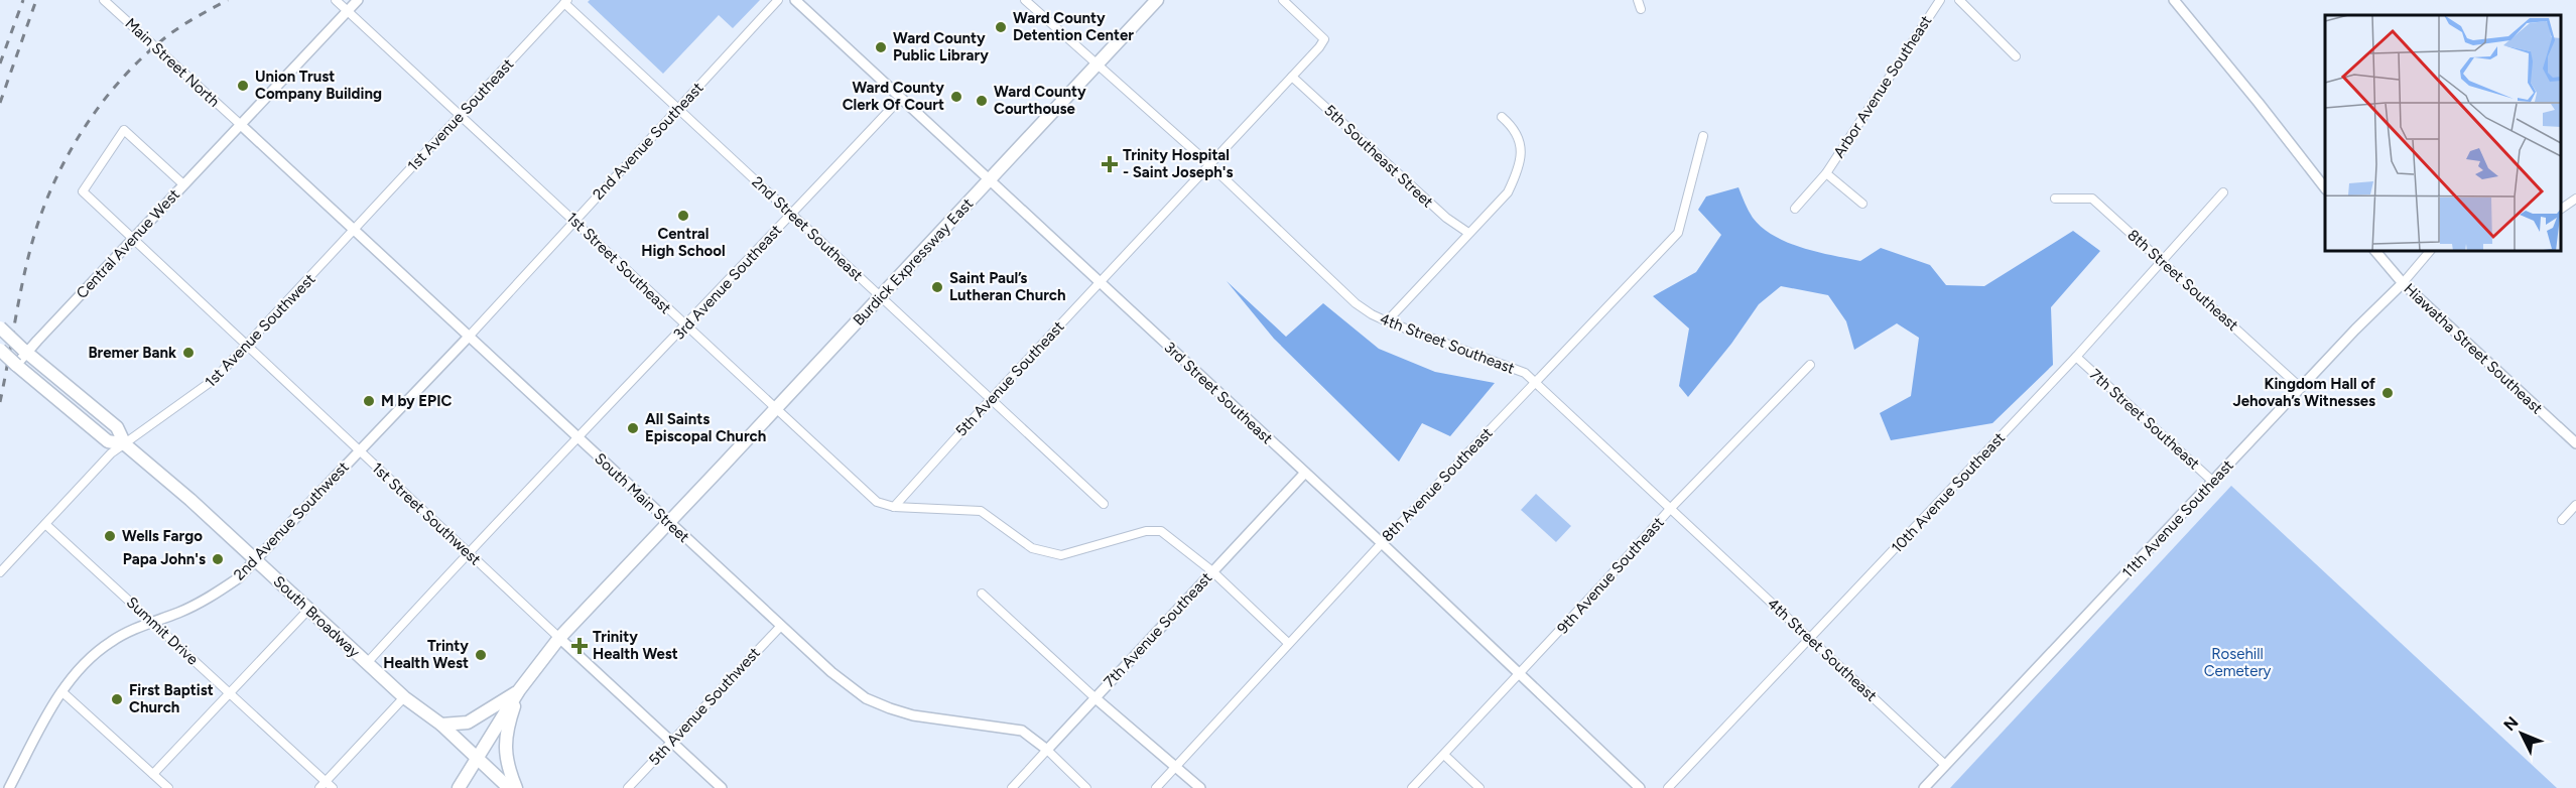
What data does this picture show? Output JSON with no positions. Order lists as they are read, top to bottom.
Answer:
{
  "streets": {
    "main road": ["Burdick Expressway East", "South Broadway"],
    "street": [
      "Main Street North",
      "Arbor Avenue Southeast",
      "1st Avenue Southeast",
      "2nd Avenue Southeast",
      "5th Southeast Street",
      "2nd Street Southeast",
      "Central Avenue West",
      "1st Street Southeast",
      "8th Street Southeast",
      "3rd Avenue Southeast",
      "1st Avenue Southwest",
      "4th Street Southeast",
      "Hiawatha Street Southeast",
      "5th Avenue Southeast",
      "3rd Street Southeast",
      "7th Street Southeast",
      "8th Avenue Southeast",
      "10th Avenue Southeast",
      "South Main Street",
      "1st Street Southwest",
      "11th Avenue Southeast",
      "2nd Avenue Southwest",
      "9th Avenue Southeast",
      "7th Avenue Southeast",
      "Summit Drive",
      "5th Avenue Southwest"
    ]
  },
  "crossings": [
    ["Main Street North", "Central Avenue West"],
    ["Main Street North", "South Main Street"],
    ["1st Avenue Southeast", "2nd Street Southeast"],
    ["1st Avenue Southeast", "1st Street Southeast"],
    ["1st Avenue Southeast", "1st Avenue Southwest"],
    ["1st Avenue Southeast", "South Main Street"],
    ["2nd Avenue Southeast", "2nd Street Southeast"],
    ["2nd Avenue Southeast", "1st Street Southeast"],
    ["2nd Avenue Southeast", "South Main Street"],
    ["2nd Avenue Southeast", "2nd Avenue Southwest"],
    ["5th Southeast Street", "5th Avenue Southeast"],
    ["2nd Street Southeast", "Burdick Expressway East"],
    ["2nd Street Southeast", "3rd Avenue Southeast"],
    ["2nd Street Southeast", "5th Avenue Southeast"],
    ["Central Avenue West", "1st Street Southeast"],
    ["Central Avenue West", "South Main Street"],
    ["Central Avenue West", "1st Street Southwest"],
    ["Central Avenue West", "South Broadway"],
    ["Burdick Expressway East", "1st Street Southeast"],
    ["Burdick Expressway East", "4th Street Southeast"],
    ["Burdick Expressway East", "3rd Street Southeast"],
    ["Burdick Expressway East", "South Main Street"],
    ["Burdick Expressway East", "1st Street Southwest"],
    ["1st Street Southeast", "3rd Avenue Southeast"],
    ["1st Street Southeast", "5th Avenue Southeast"],
    ["8th Street Southeast", "10th Avenue Southeast"],
    ["8th Street Southeast", "11th Avenue Southeast"],
    ["3rd Avenue Southeast", "3rd Street Southeast"],
    ["3rd Avenue Southeast", "South Main Street"],
    ["3rd Avenue Southeast", "1st Street Southwest"],
    ["3rd Avenue Southeast", "South Broadway"],
    ["1st Avenue Southwest", "South Main Street"],
    ["1st Avenue Southwest", "1st Street Southwest"],
    ["1st Avenue Southwest", "South Broadway"],
    ["1st Avenue Southwest", "Summit Drive"],
    ["4th Street Southeast", "5th Avenue Southeast"],
    ["4th Street Southeast", "8th Avenue Southeast"],
    ["4th Street Southeast", "10th Avenue Southeast"],
    ["4th Street Southeast", "11th Avenue Southeast"],
    ["4th Street Southeast", "9th Avenue Southeast"],
    ["Hiawatha Street Southeast", "11th Avenue Southeast"],
    ["5th Avenue Southeast", "3rd Street Southeast"],
    ["3rd Street Southeast", "8th Avenue Southeast"],
    ["3rd Street Southeast", "9th Avenue Southeast"],
    ["3rd Street Southeast", "7th Avenue Southeast"],
    ["7th Street Southeast", "10th Avenue Southeast"],
    ["7th Street Southeast", "11th Avenue Southeast"],
    ["South Main Street", "2nd Avenue Southwest"],
    ["South Main Street", "7th Avenue Southeast"],
    ["South Main Street", "5th Avenue Southwest"],
    ["1st Street Southwest", "2nd Avenue Southwest"],
    ["1st Street Southwest", "5th Avenue Southwest"],
    ["2nd Avenue Southwest", "South Broadway"],
    ["2nd Avenue Southwest", "Summit Drive"]
  ],
  "parks": ["Rosehill Cemetery"],
  "places": {
    "other": [
      "Ward County Detention Center",
      "Ward County Public Library",
      "Union Trust Company Building",
      "Ward County Clerk Of Court",
      "Ward County Courthouse",
      "Central High School",
      "Saint Paul’s Lutheran Church",
      "Bremer Bank",
      "Kingdom Hall of Jehovah’s Witnesses",
      "M by EPIC",
      "All Saints Episcopal Church",
      "Wells Fargo",
      "Papa John's",
      "Trinty Health West",
      "First Baptist Church"
    ],
    "health": ["Trinity Hospital - Saint Joseph's", "Trinity Health West"]
  },
  "north": "top left"
}
